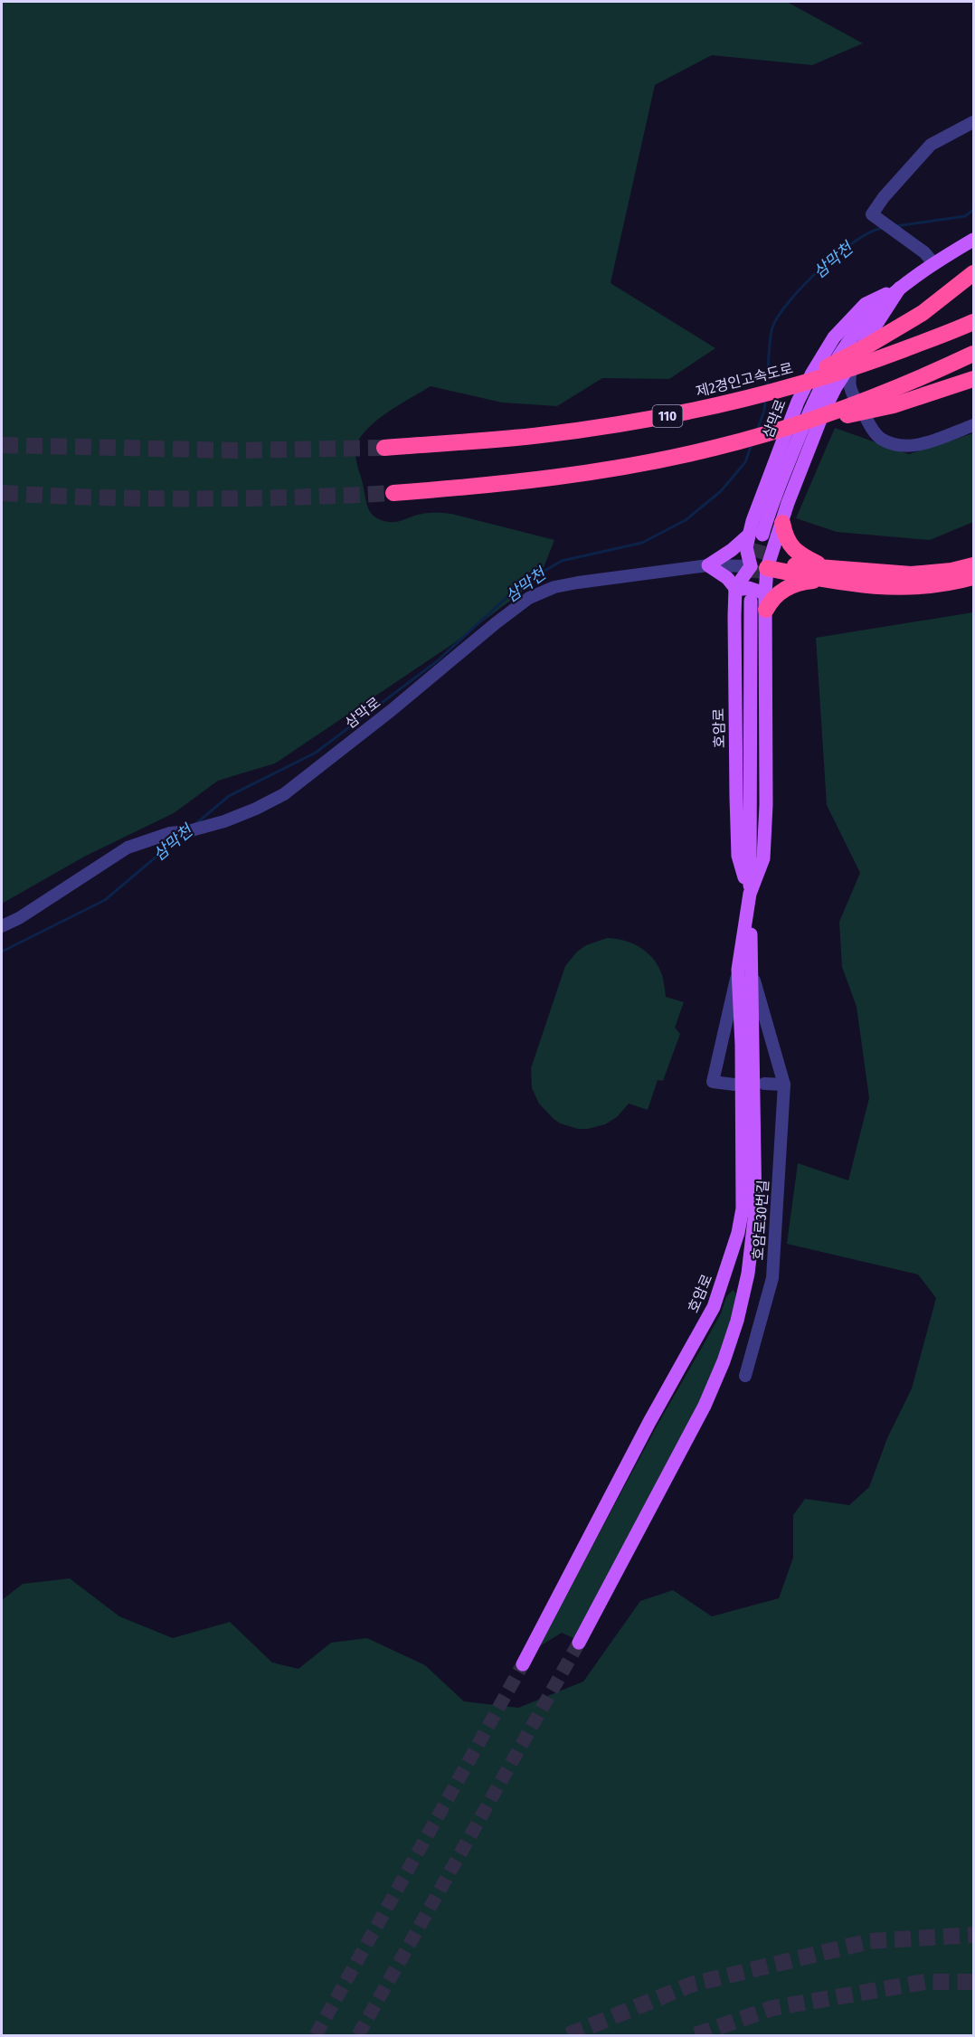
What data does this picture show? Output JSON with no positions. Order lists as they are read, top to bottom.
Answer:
{
  "streets": {
    "highway": ["제2경인고속도로", "110"],
    "main road": ["삼막로", "호암로"],
    "street": ["호암로30번길"]
  },
  "crossings": [
    ["삼막로", "호암로"],
    ["호암로", "호암로30번길"]
  ],
  "water": ["삼막천"]
}
